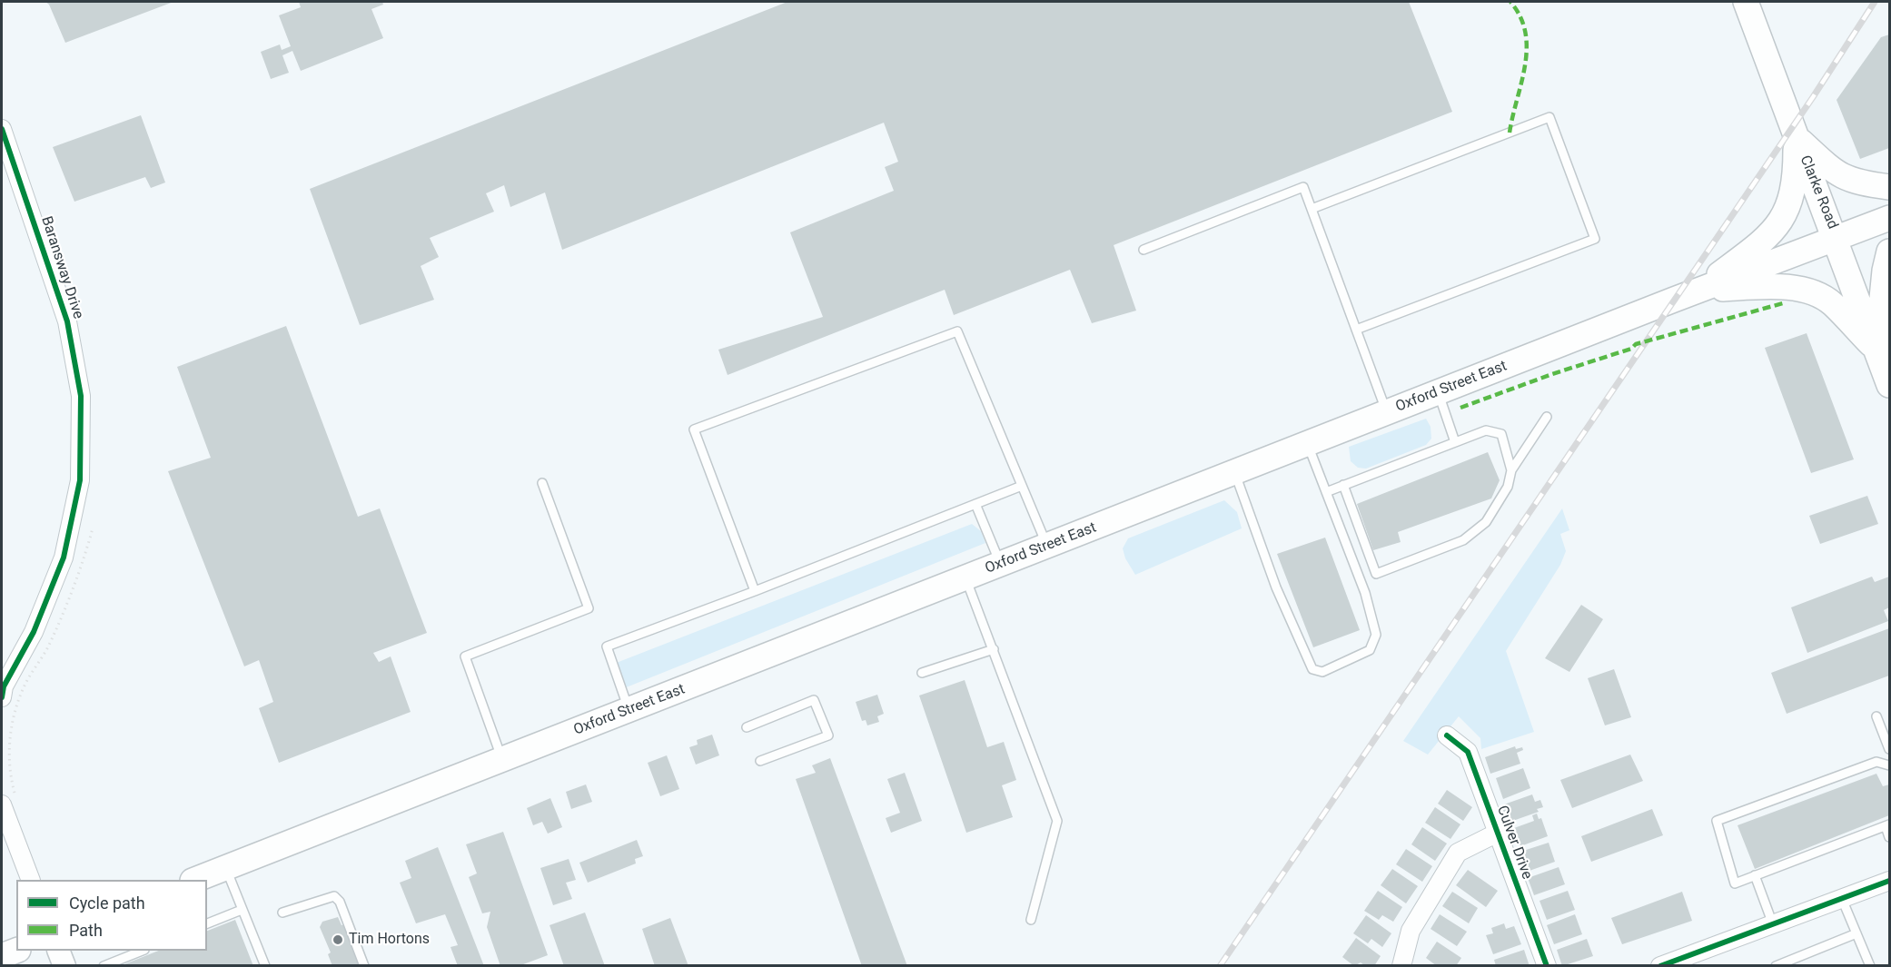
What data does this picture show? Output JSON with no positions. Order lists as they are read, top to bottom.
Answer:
{
  "streets": {
    "main road": ["Clarke Road", "Oxford Street East"],
    "street": ["Baransway Drive", "Culver Drive"]
  },
  "crossings": [
    ["Clarke Road", "Oxford Street East"]
  ],
  "places": ["Tim Hortons"],
  "legend": ["Cycle path", "Path"]
}
